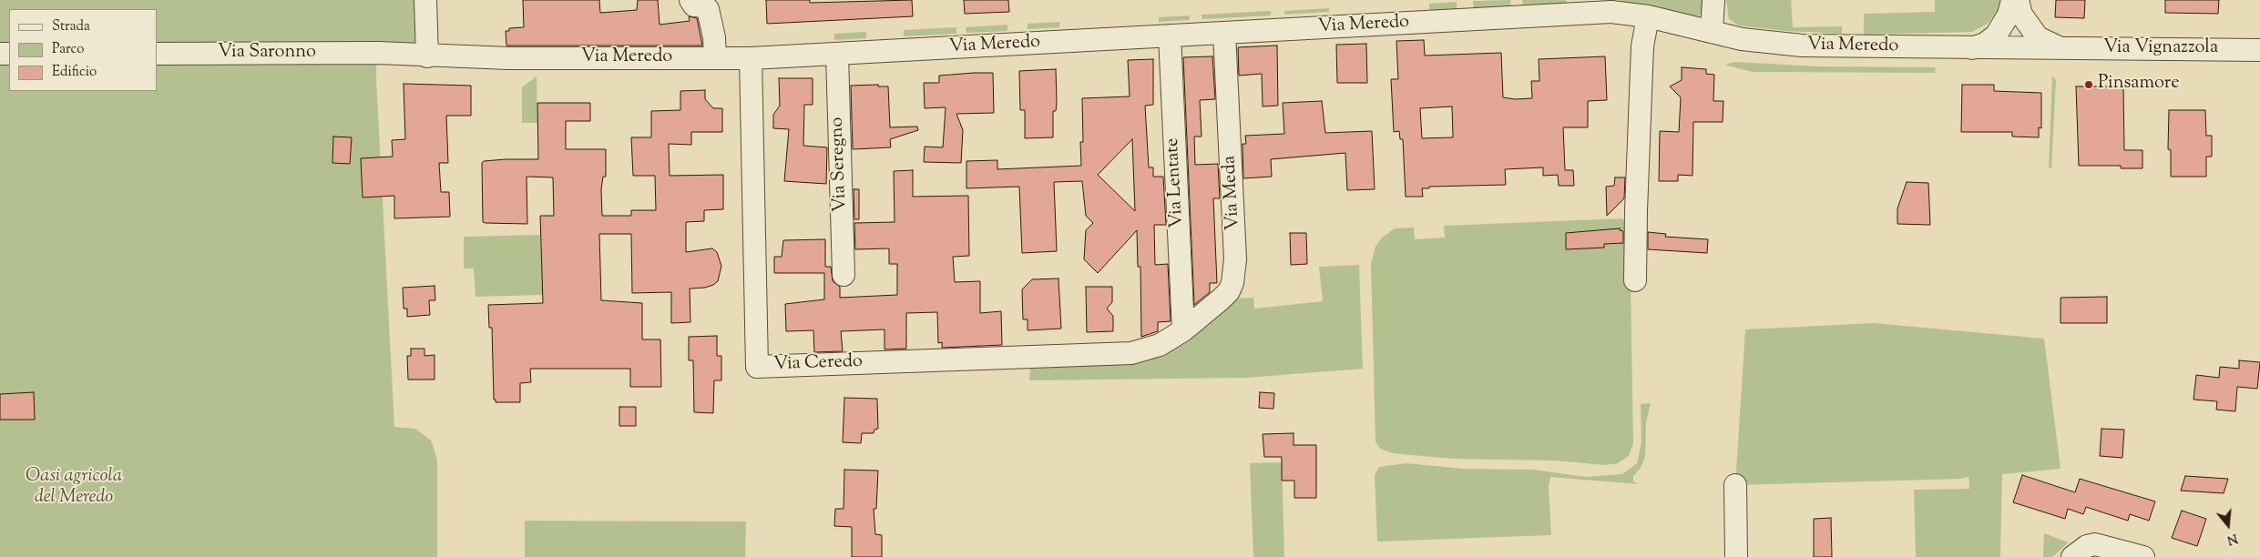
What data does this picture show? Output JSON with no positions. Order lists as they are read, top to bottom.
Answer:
{
  "streets": {
    "street": [
      "Via Meredo",
      "Via Vignazzola",
      "Via Saronno",
      "Via Seregno",
      "Via Lentate",
      "Via Meda",
      "Via Ceredo"
    ]
  },
  "crossings": [
    ["Via Meredo", "Via Vignazzola"],
    ["Via Meredo", "Via Saronno"],
    ["Via Meredo", "Via Seregno"],
    ["Via Meredo", "Via Lentate"],
    ["Via Meredo", "Via Meda"],
    ["Via Meredo", "Via Ceredo"],
    ["Via Lentate", "Via Meda"],
    ["Via Lentate", "Via Ceredo"],
    ["Via Meda", "Via Ceredo"]
  ],
  "parks": ["Oasi agricola del Meredo"],
  "places": ["Pinsamore"],
  "legend": ["Strada", "Parco", "Edificio"],
  "north": "bottom"
}
